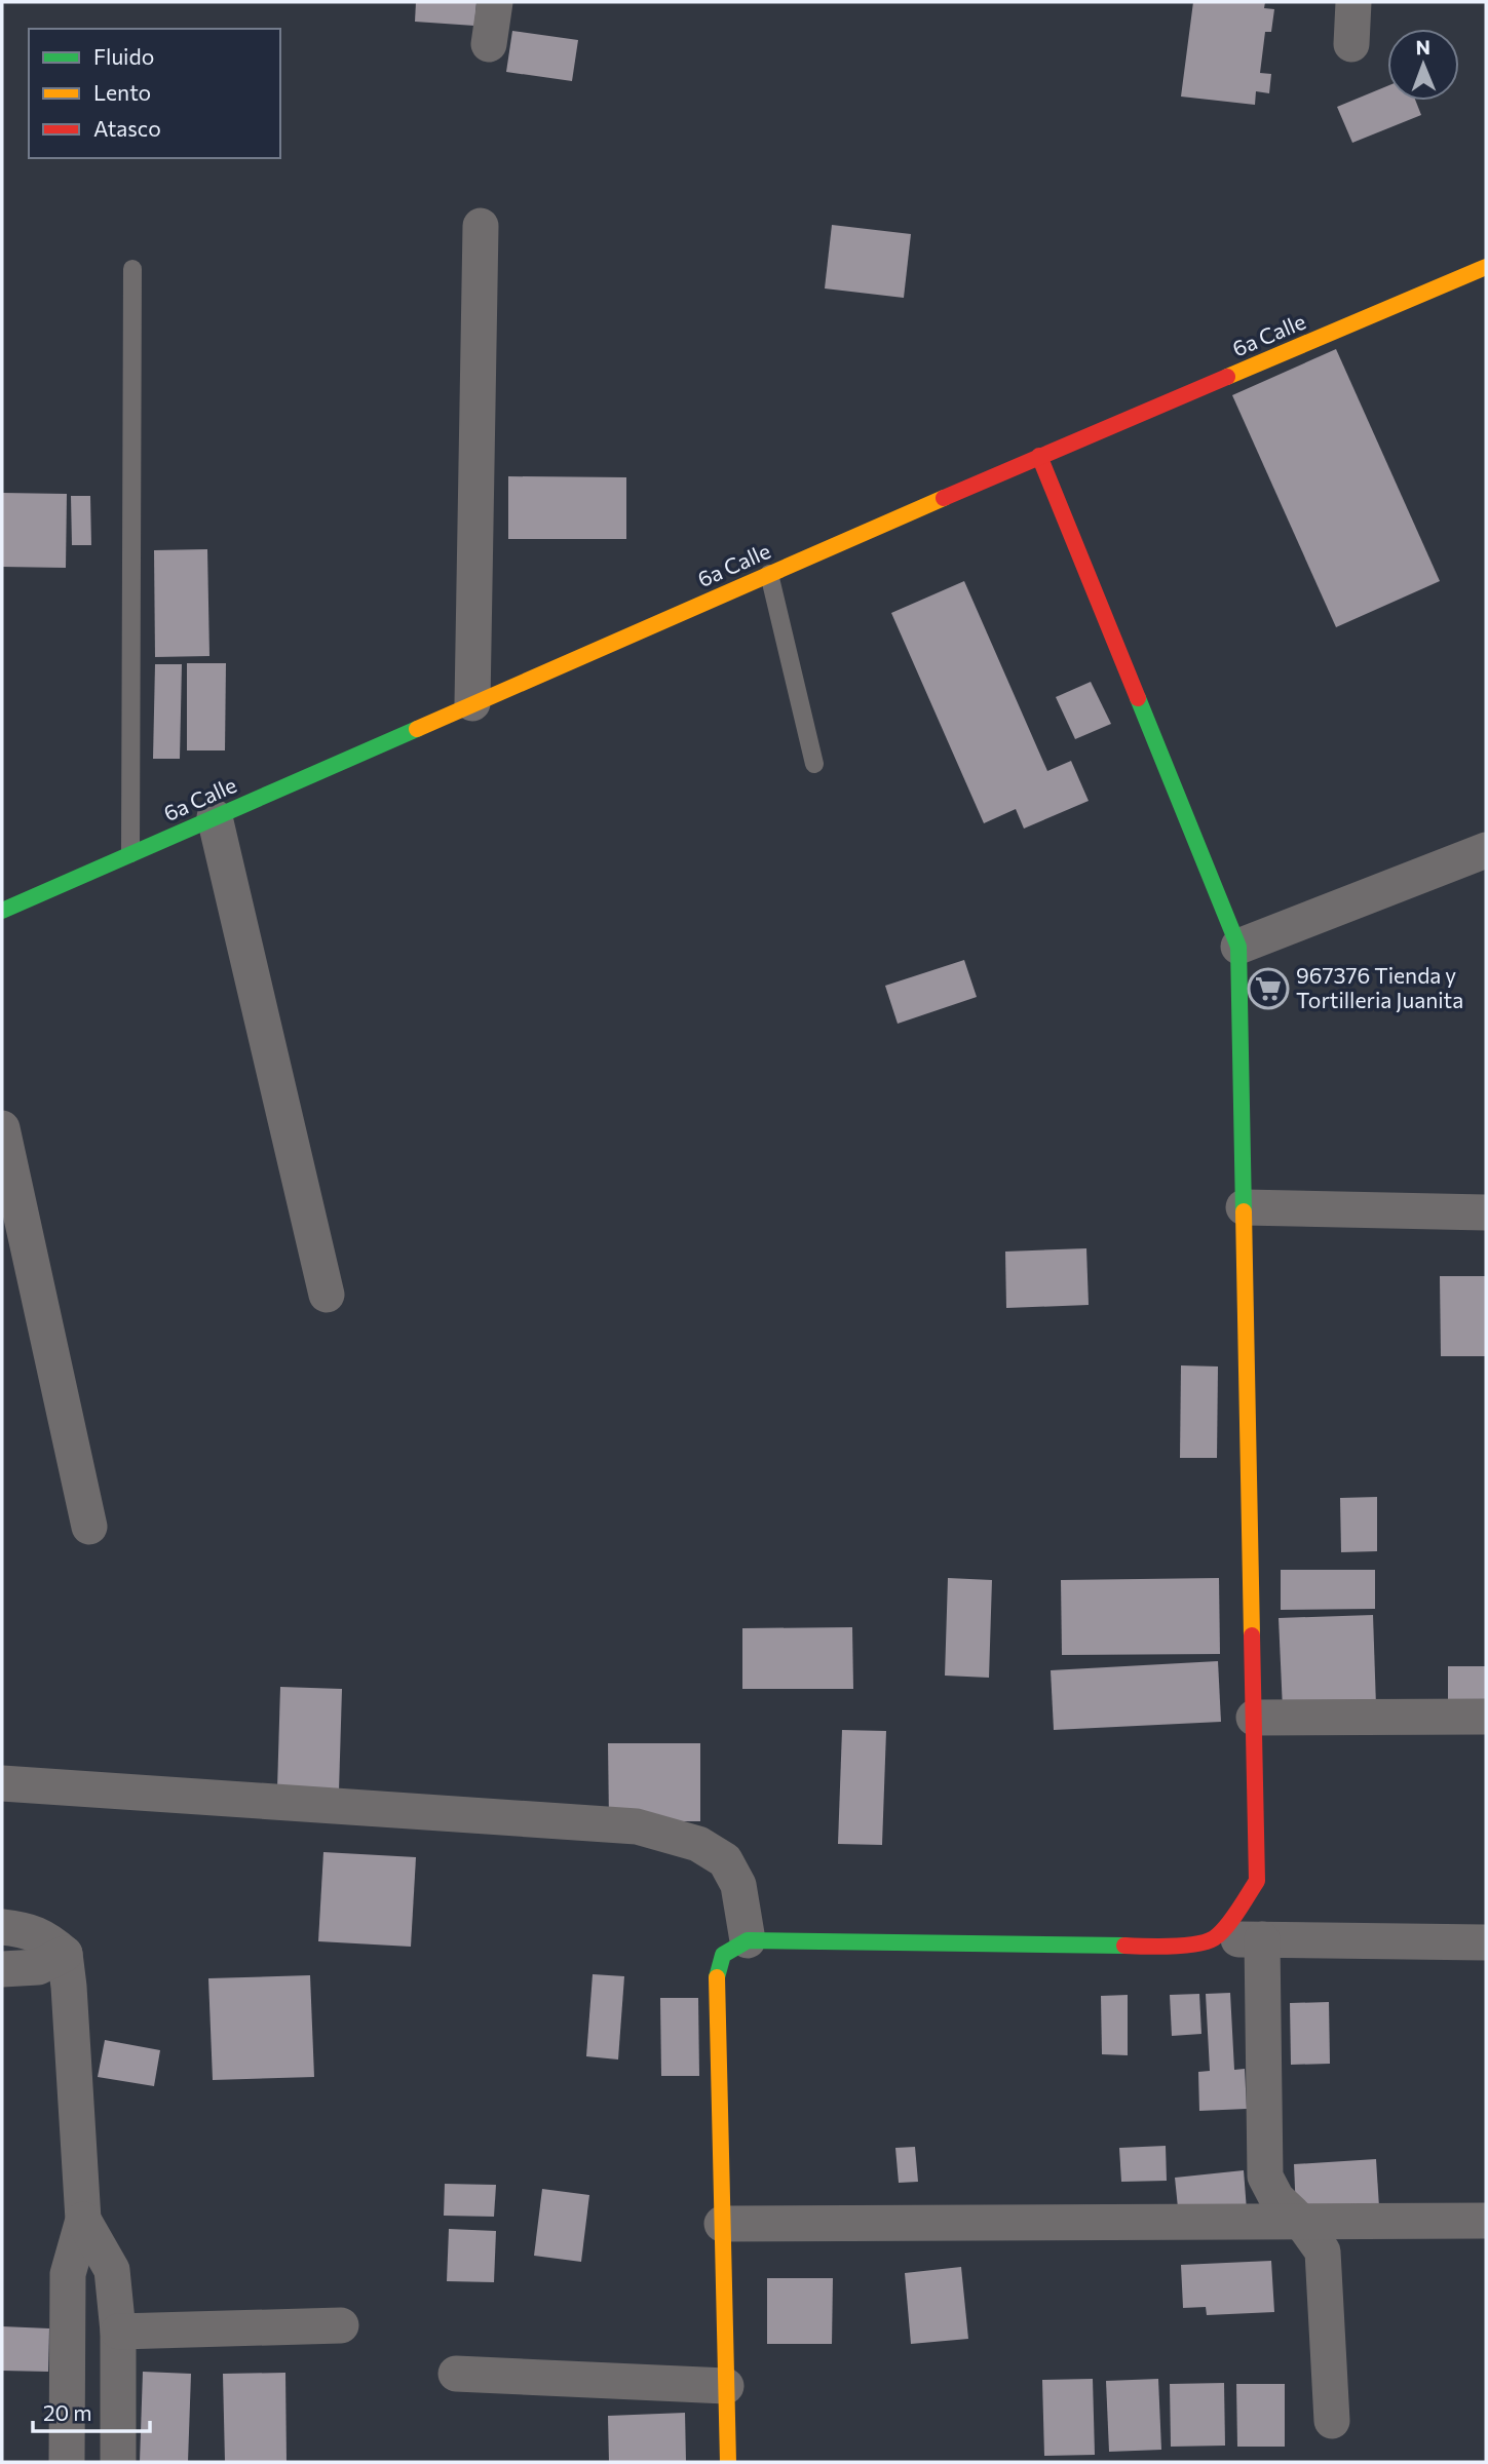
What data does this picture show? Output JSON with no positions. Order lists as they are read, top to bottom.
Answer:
{
  "streets": {
    "street": ["6a Calle"]
  },
  "places": {
    "supermarket": ["967376 Tienda y Tortilleria Juanita"]
  },
  "legend": ["Fluido", "Lento", "Atasco"],
  "scale_bar": "20 m",
  "north": "top"
}
